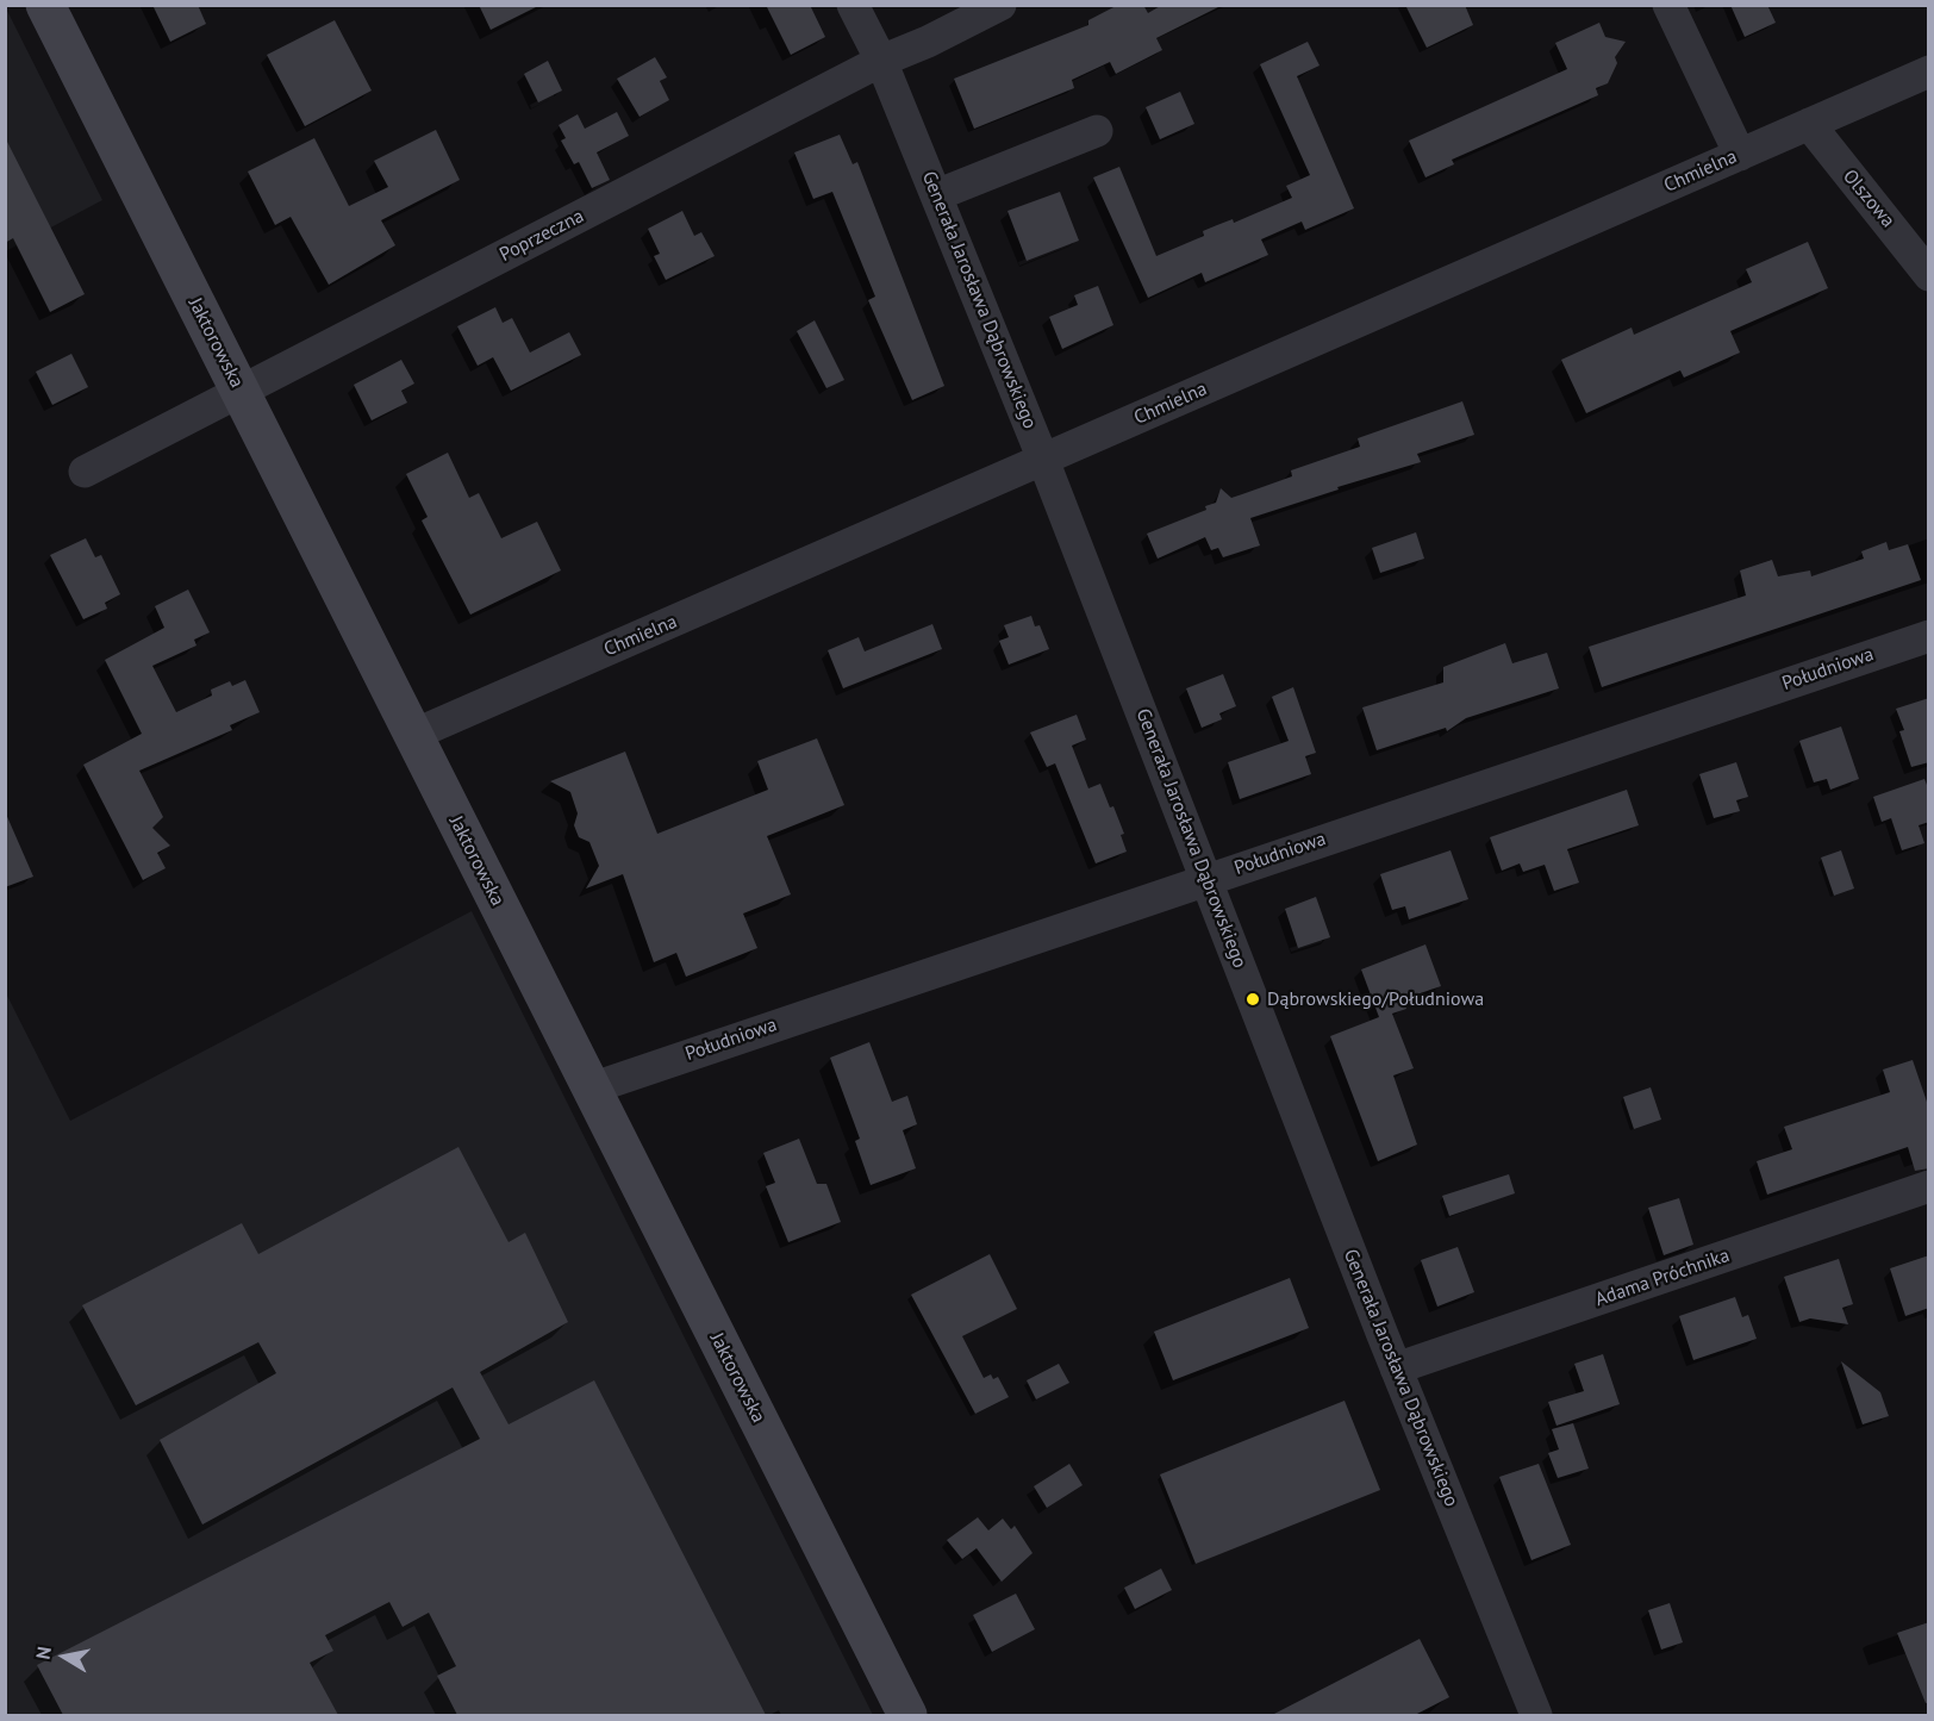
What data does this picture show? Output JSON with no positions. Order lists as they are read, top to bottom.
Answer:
{
  "streets": {
    "main road": ["Jaktorowska"],
    "street": [
      "Chmielna",
      "Olszowa",
      "Poprzeczna",
      "Generała Jarosława Dąbrowskiego",
      "Południowa",
      "Adama Próchnika"
    ]
  },
  "crossings": [
    ["Chmielna", "Olszowa"],
    ["Chmielna", "Generała Jarosława Dąbrowskiego"],
    ["Chmielna", "Jaktorowska"],
    ["Poprzeczna", "Generała Jarosława Dąbrowskiego"],
    ["Poprzeczna", "Jaktorowska"],
    ["Generała Jarosława Dąbrowskiego", "Południowa"],
    ["Generała Jarosława Dąbrowskiego", "Adama Próchnika"],
    ["Jaktorowska", "Południowa"]
  ],
  "places": ["Dąbrowskiego/Południowa"],
  "north": "left"
}
